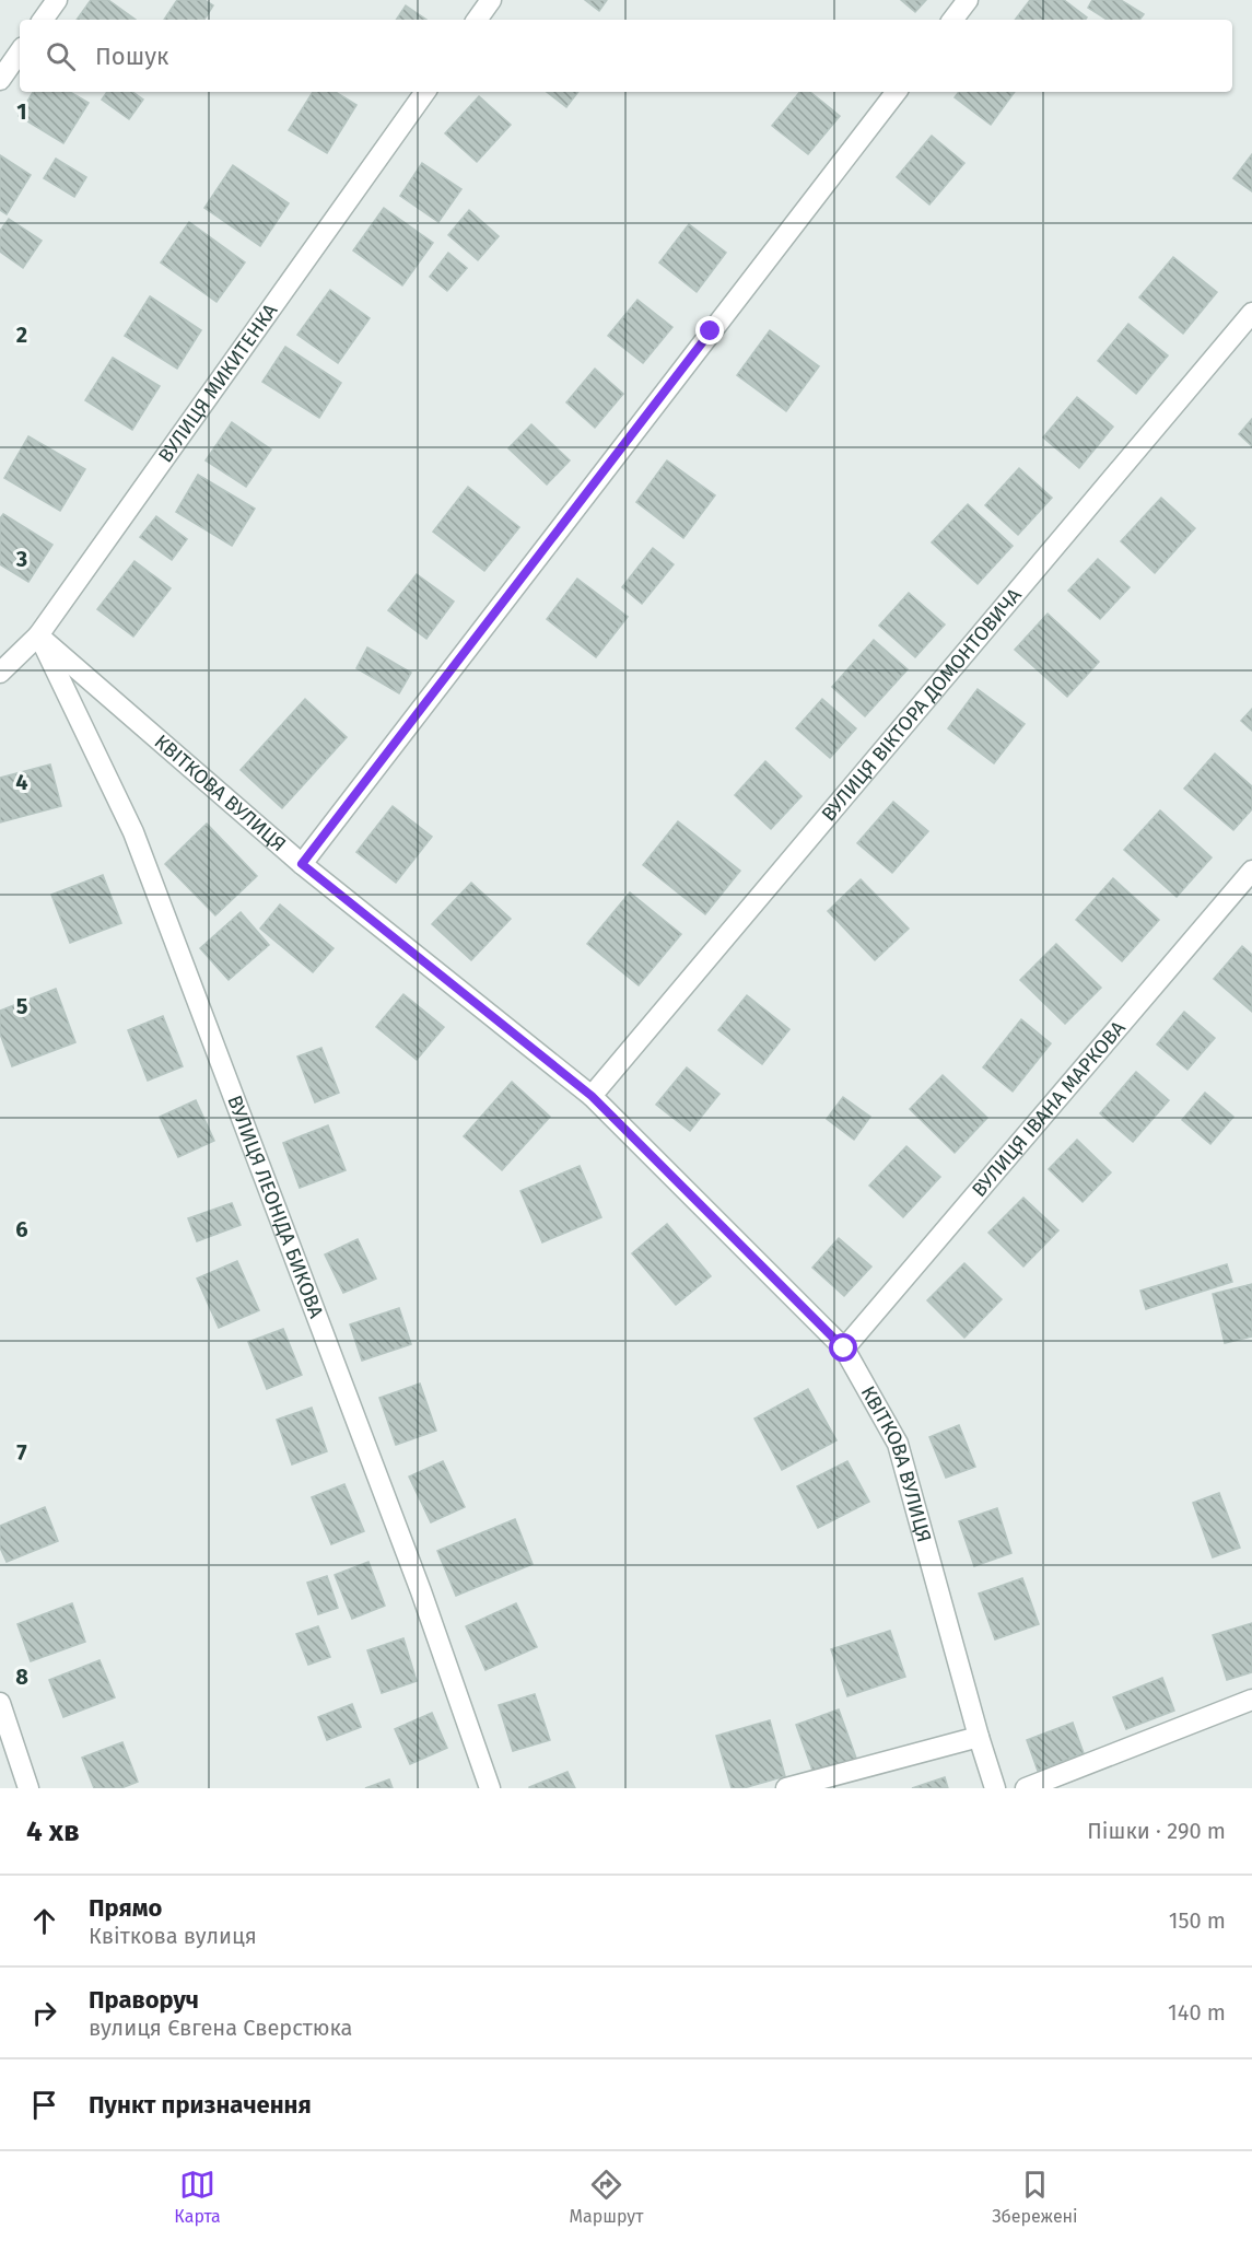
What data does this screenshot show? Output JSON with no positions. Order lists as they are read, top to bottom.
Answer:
{
  "streets": {
    "street": [
      "ВУЛИЦЯ МИКИТЕНКА",
      "ВУЛИЦЯ ВІКТОРА ДОМОНТОВИЧА",
      "КВІТКОВА ВУЛИЦЯ",
      "ВУЛИЦЯ ІВАНА МАРКОВА",
      "ВУЛИЦЯ ЛЕОНІДА БИКОВА"
    ]
  },
  "crossings": [
    ["ВУЛИЦЯ МИКИТЕНКА", "КВІТКОВА ВУЛИЦЯ"],
    ["ВУЛИЦЯ МИКИТЕНКА", "ВУЛИЦЯ ЛЕОНІДА БИКОВА"],
    ["ВУЛИЦЯ ВІКТОРА ДОМОНТОВИЧА", "КВІТКОВА ВУЛИЦЯ"],
    ["КВІТКОВА ВУЛИЦЯ", "ВУЛИЦЯ ІВАНА МАРКОВА"],
    ["КВІТКОВА ВУЛИЦЯ", "ВУЛИЦЯ ЛЕОНІДА БИКОВА"]
  ],
  "page": {
    "search": "Пошук",
    "heading": ["4 хв", "Пішки · 290 m"],
    "list": [
      ["Прямо", "Квіткова вулиця", "150 m"],
      ["Праворуч", "вулиця Євгена Сверстюка", "140 m"],
      "Пункт призначення"
    ],
    "nav": ["Карта", "Маршрут", "Збережені"]
  },
  "grid": {
    "rows": [
      "1",
      "2",
      "3",
      "4",
      "5",
      "6",
      "7",
      "8"
    ]
  }
}
